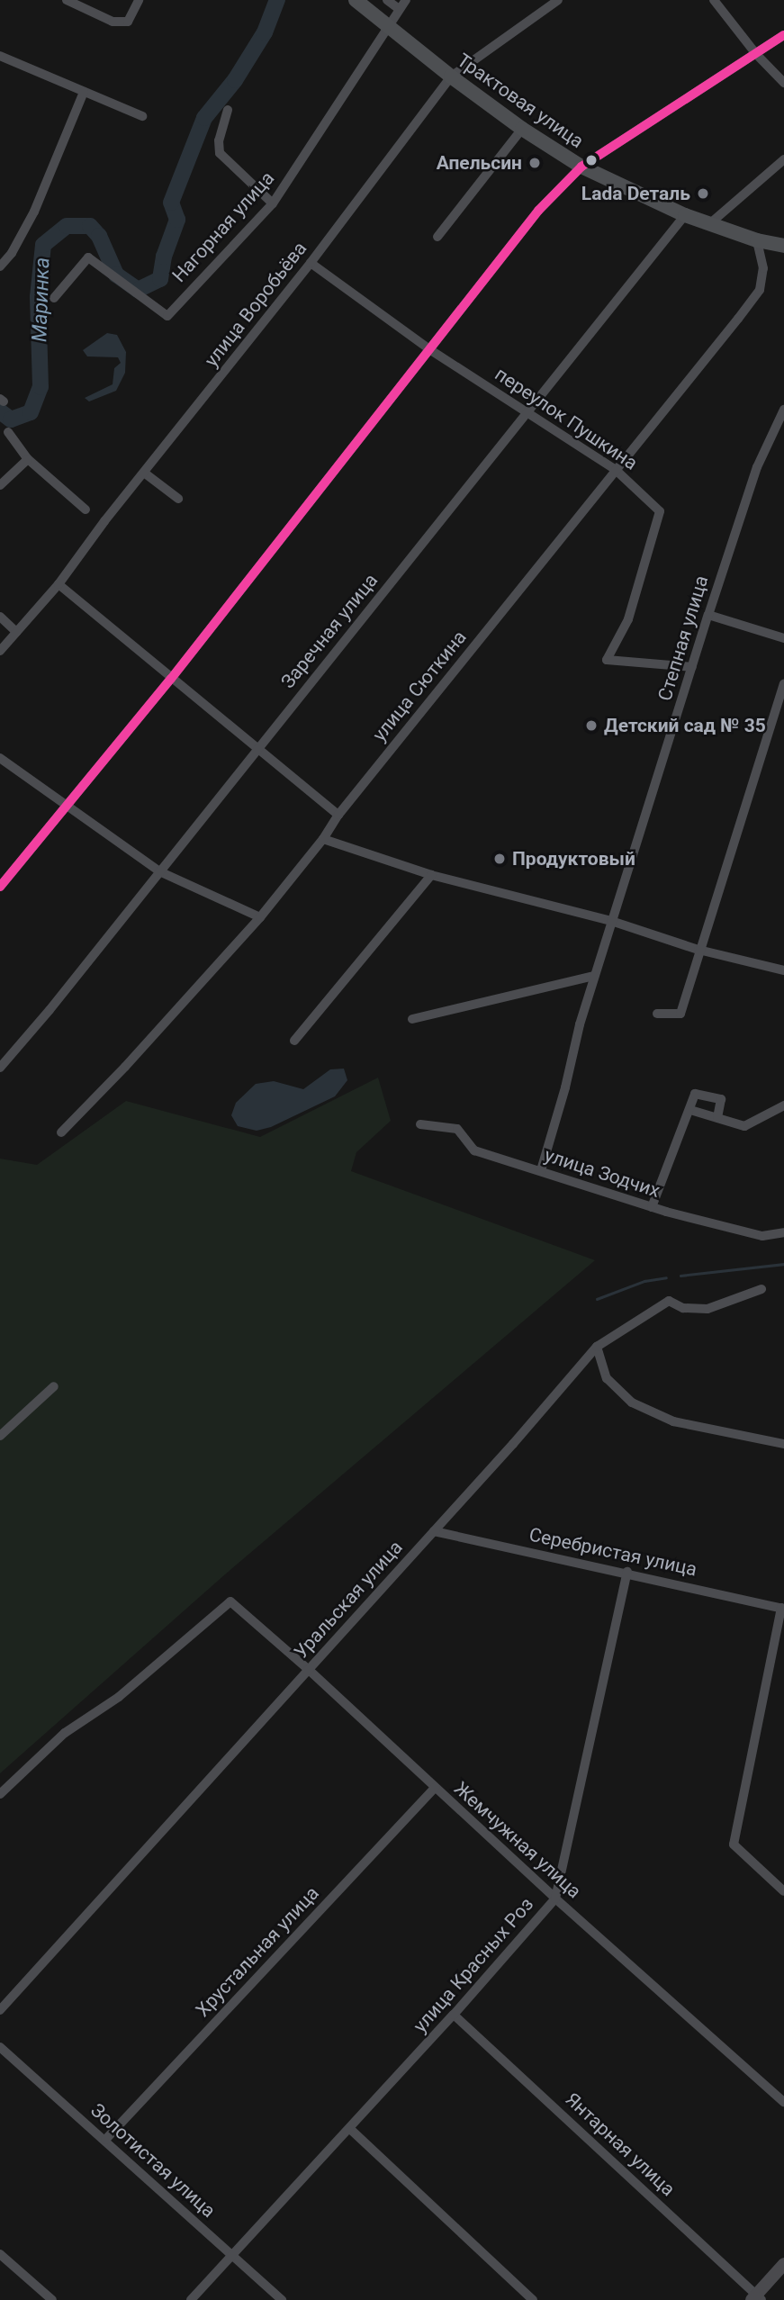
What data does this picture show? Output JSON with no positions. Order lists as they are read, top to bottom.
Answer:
{
  "streets": {
    "main road": ["Трактовая улица"],
    "street": [
      "Нагорная улица",
      "улица Воробьёва",
      "переулок Пушкина",
      "Заречная улица",
      "Степная улица",
      "улица Сюткина",
      "улица Зодчих",
      "Серебристая улица",
      "Уральская улица",
      "Жемчужная улица",
      "Хрустальная улица",
      "улица Красных Роз",
      "Янтарная улица",
      "Золотистая улица"
    ]
  },
  "crossings": [
    ["Трактовая улица", "Нагорная улица"],
    ["Трактовая улица", "улица Воробьёва"],
    ["Трактовая улица", "Заречная улица"],
    ["Трактовая улица", "улица Сюткина"],
    ["улица Воробьёва", "переулок Пушкина"],
    ["переулок Пушкина", "Заречная улица"],
    ["переулок Пушкина", "Степная улица"],
    ["переулок Пушкина", "улица Сюткина"],
    ["Степная улица", "улица Зодчих"],
    ["Серебристая улица", "Уральская улица"],
    ["Серебристая улица", "улица Красных Роз"],
    ["Уральская улица", "Жемчужная улица"],
    ["Жемчужная улица", "Хрустальная улица"],
    ["Жемчужная улица", "улица Красных Роз"],
    ["Хрустальная улица", "Золотистая улица"],
    ["улица Красных Роз", "Янтарная улица"],
    ["улица Красных Роз", "Золотистая улица"]
  ],
  "water": ["Маринка"],
  "places": [
    "Апельсин",
    "Lada Dеталь",
    "Детский сад № 35",
    "Продуктовый"
  ]
}
